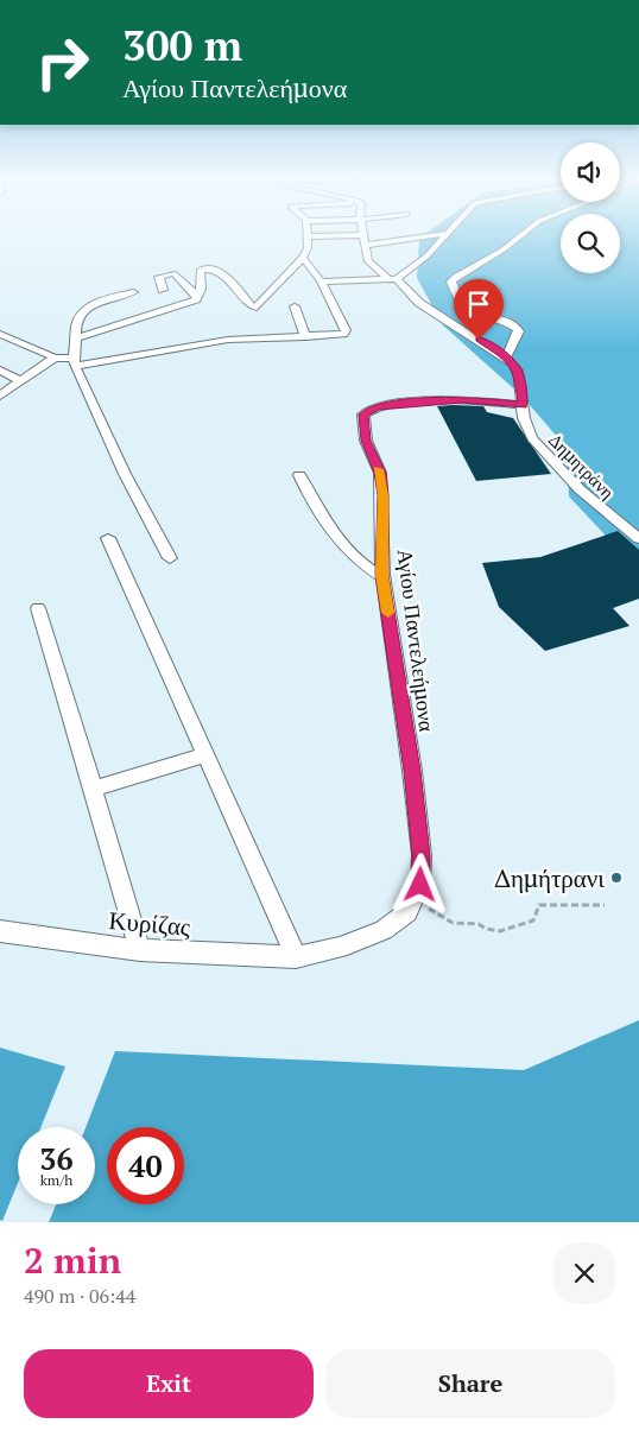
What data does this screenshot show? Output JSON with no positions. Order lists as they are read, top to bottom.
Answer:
{
  "streets": {
    "street": ["Δημητράνη", "Αγίου Παντελεήμονα", "Κυρίζας"]
  },
  "crossings": [
    ["Δημητράνη", "Αγίου Παντελεήμονα"],
    ["Αγίου Παντελεήμονα", "Κυρίζας"]
  ],
  "places": ["Δημήτρανι"],
  "page": {
    "turn": ["300 m", "Αγίου Παντελεήμονα"],
    "speed": "36 km/h",
    "limit": "40",
    "heading": ["2 min", "490 m · 06:44"],
    "buttons": ["Exit", "Share"]
  }
}
